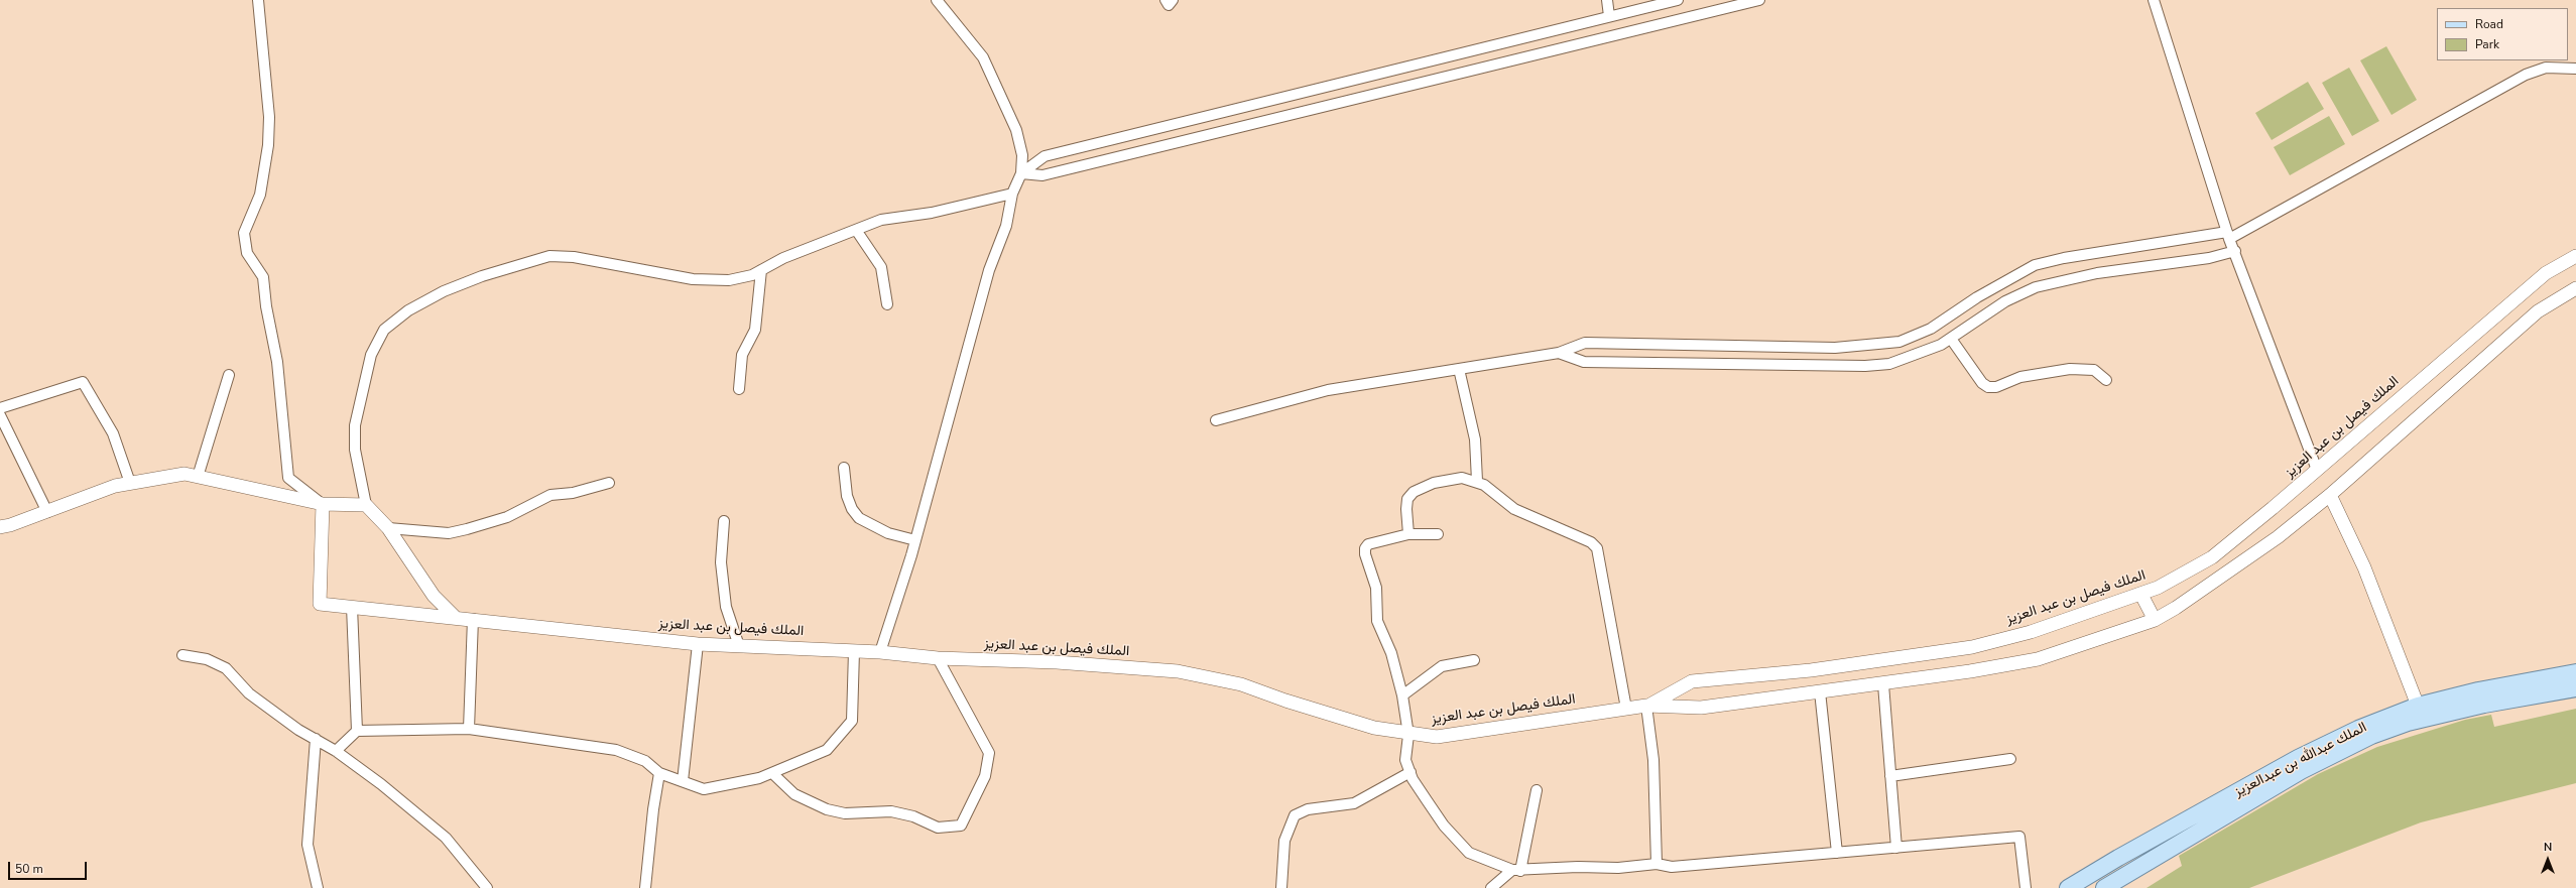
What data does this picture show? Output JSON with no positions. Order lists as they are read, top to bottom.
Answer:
{
  "streets": {
    "main road": ["الملك عبدالله بن عبدالعزيز"],
    "street": ["الملك فيصل بن عبد العزيز"]
  },
  "legend": ["Road", "Park"],
  "scale_bar": "50 m",
  "north": "top"
}
